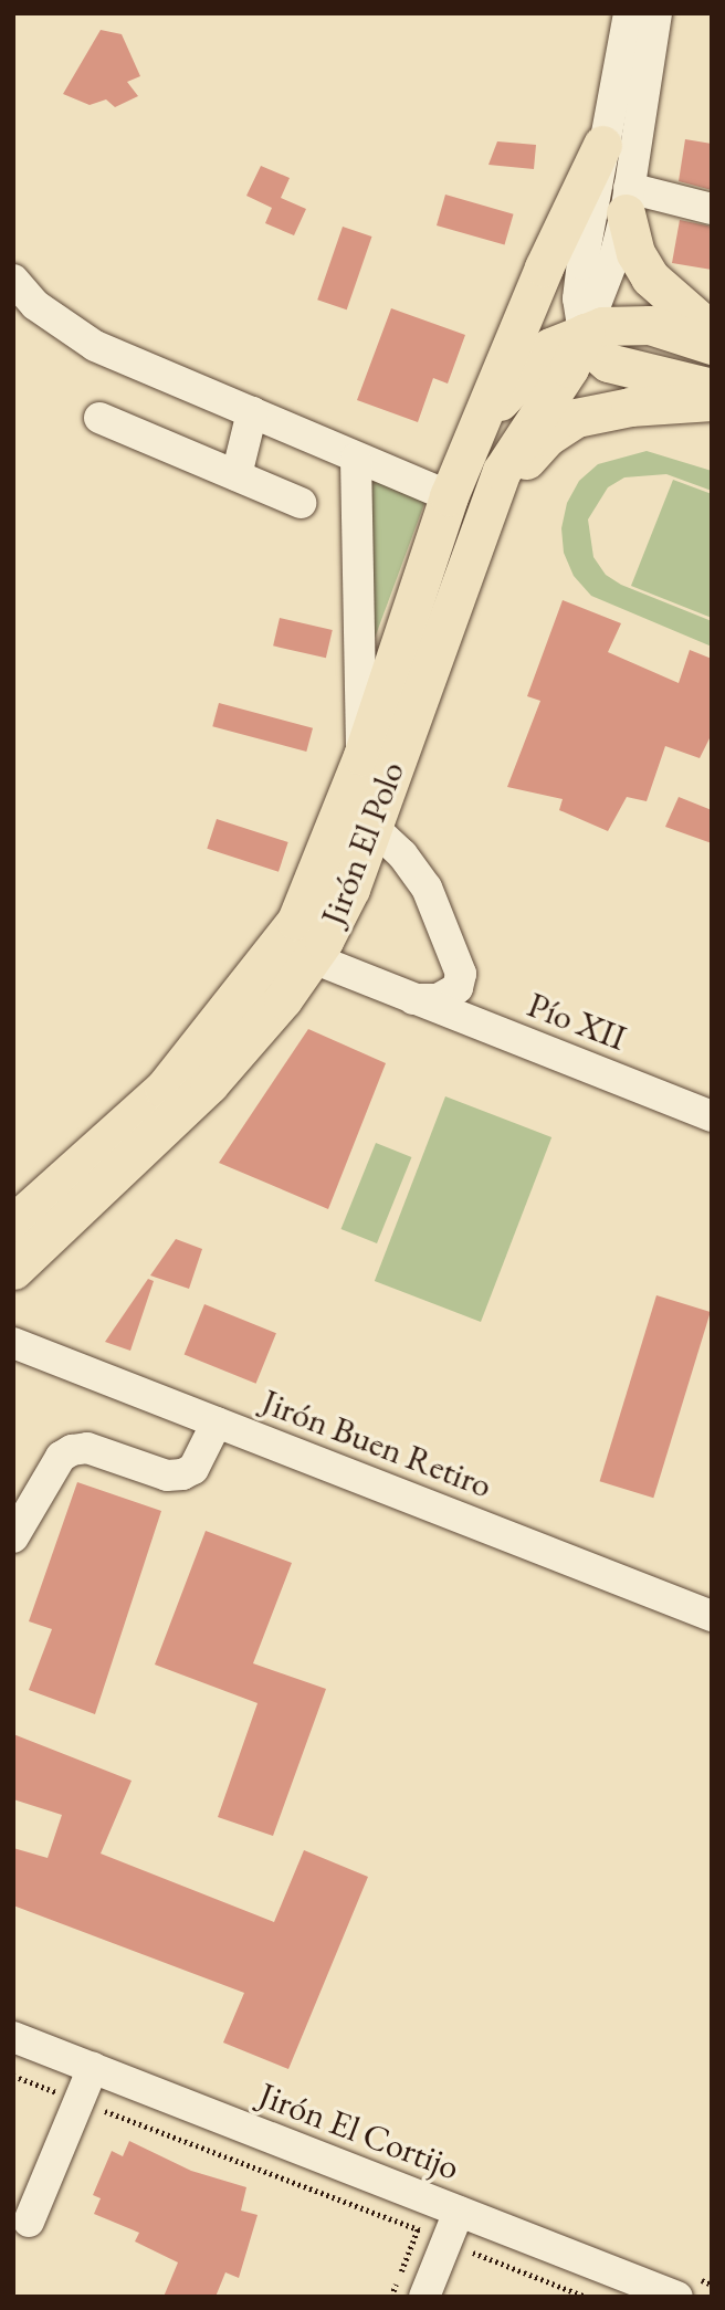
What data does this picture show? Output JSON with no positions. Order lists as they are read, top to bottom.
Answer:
{
  "streets": {
    "main road": ["Jirón El Polo"],
    "street": ["Pío XII", "Jirón Buen Retiro", "Jirón El Cortijo"]
  },
  "crossings": [
    ["Jirón El Polo", "Pío XII"]
  ]
}
